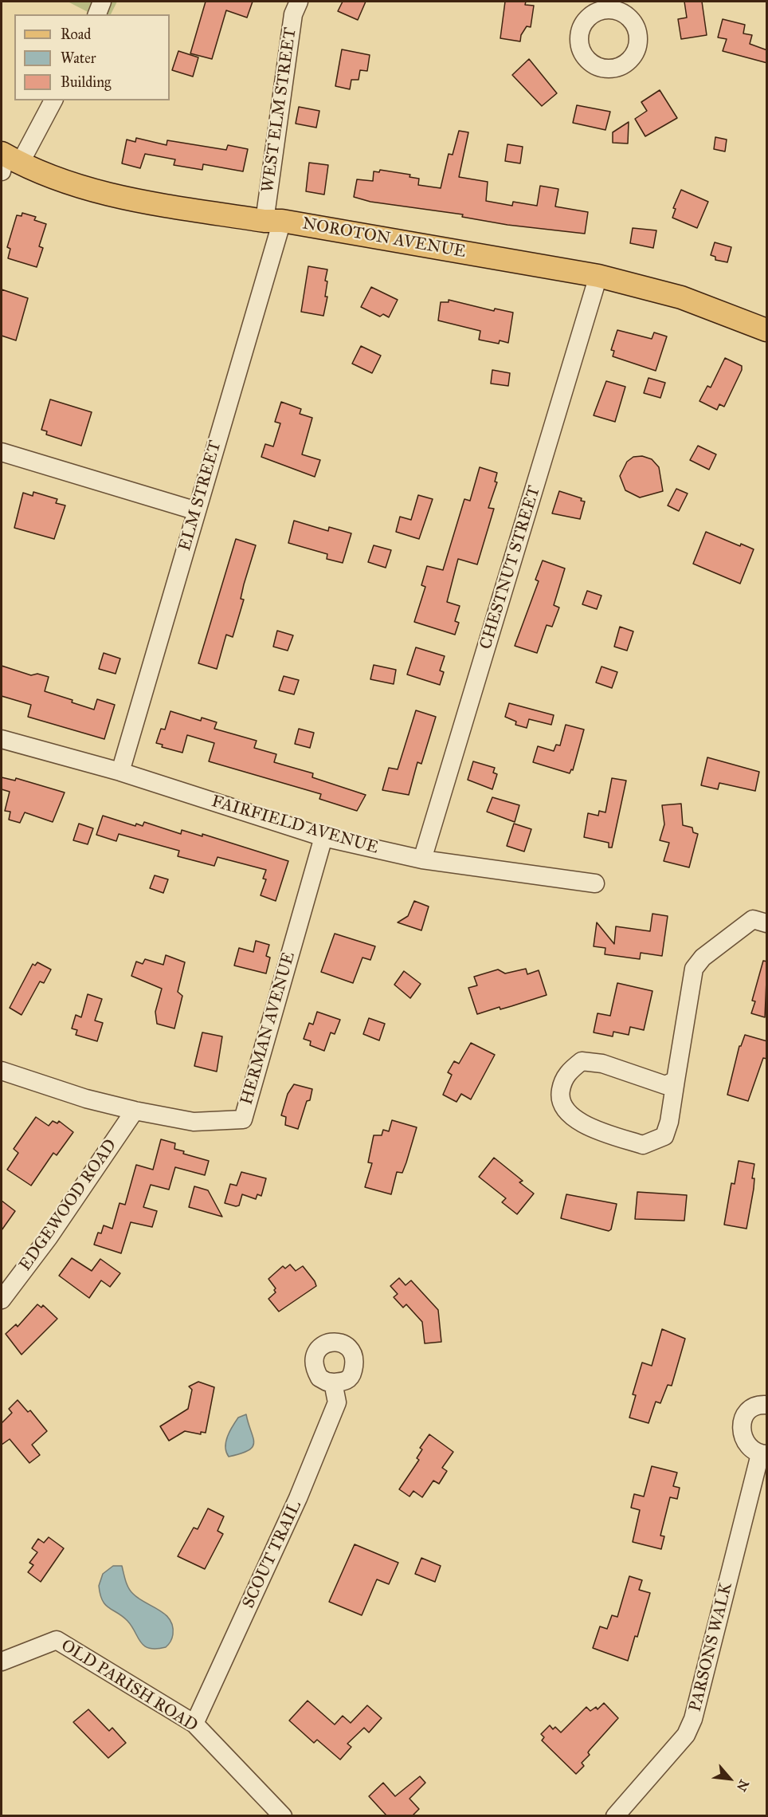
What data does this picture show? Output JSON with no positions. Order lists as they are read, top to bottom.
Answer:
{
  "streets": {
    "main road": ["NOROTON AVENUE"],
    "street": [
      "WEST ELM STREET",
      "ELM STREET",
      "CHESTNUT STREET",
      "FAIRFIELD AVENUE",
      "HERMAN AVENUE",
      "EDGEWOOD ROAD",
      "SCOUT TRAIL",
      "PARSONS WALK",
      "OLD PARISH ROAD"
    ]
  },
  "crossings": [
    ["WEST ELM STREET", "NOROTON AVENUE"],
    ["WEST ELM STREET", "ELM STREET"],
    ["NOROTON AVENUE", "ELM STREET"],
    ["NOROTON AVENUE", "CHESTNUT STREET"],
    ["ELM STREET", "FAIRFIELD AVENUE"],
    ["CHESTNUT STREET", "FAIRFIELD AVENUE"],
    ["FAIRFIELD AVENUE", "HERMAN AVENUE"],
    ["HERMAN AVENUE", "EDGEWOOD ROAD"],
    ["SCOUT TRAIL", "OLD PARISH ROAD"]
  ],
  "legend": ["Road", "Water", "Building"],
  "north": "bottom right"
}
